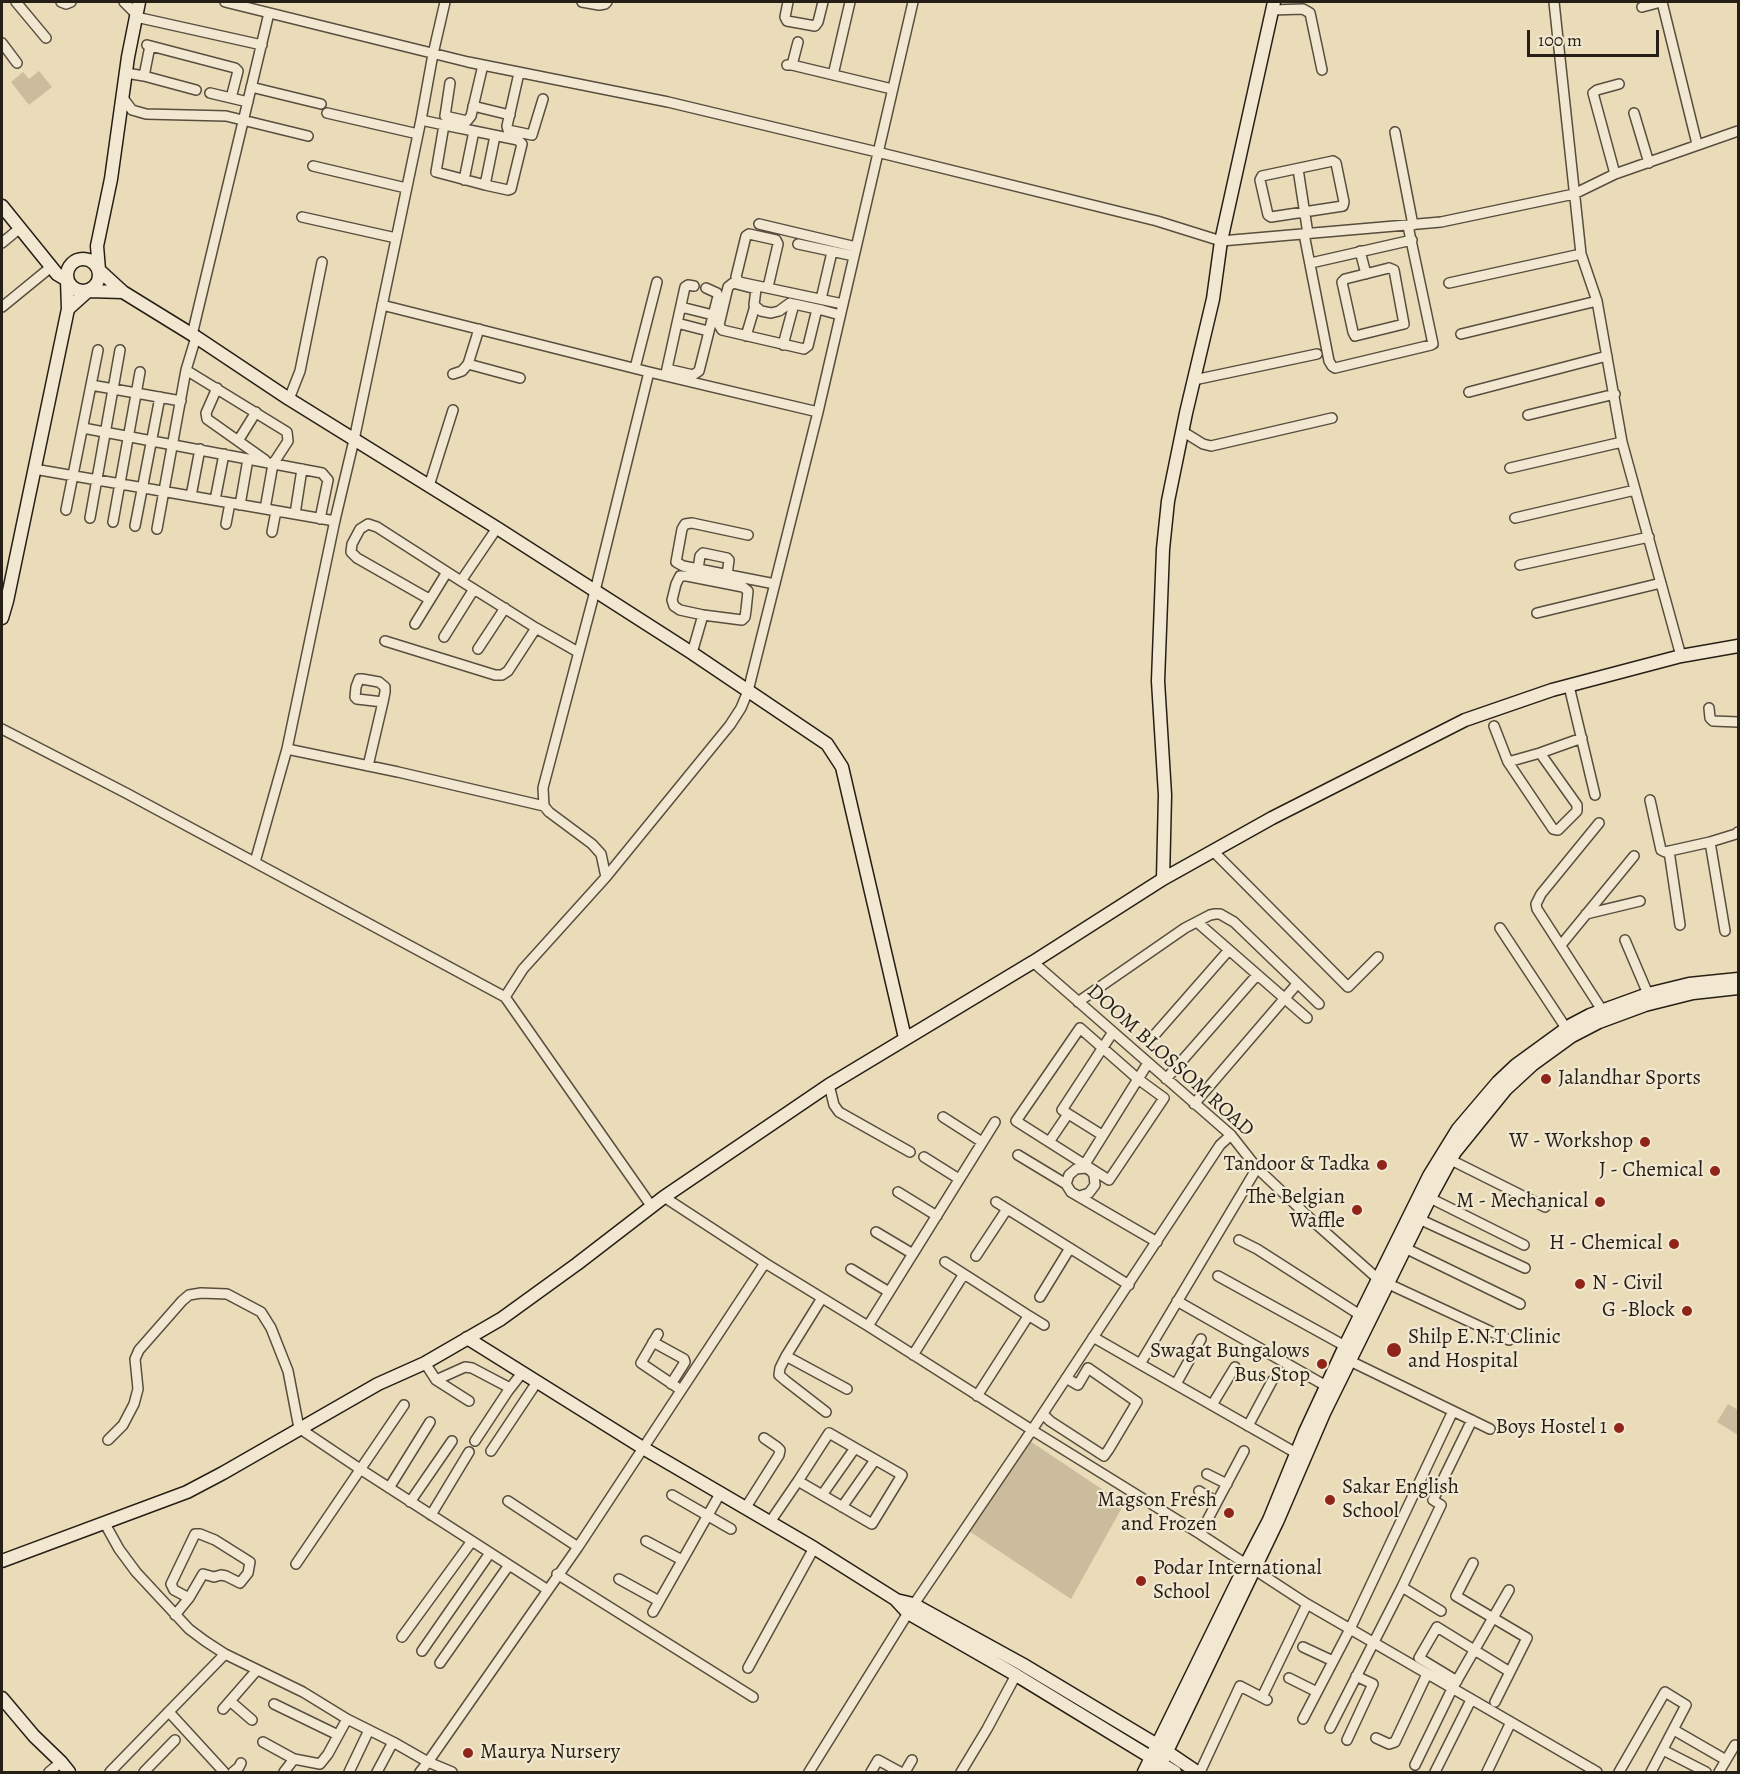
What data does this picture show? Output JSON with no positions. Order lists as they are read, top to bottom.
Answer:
{
  "streets": {
    "street": ["DOOM BLOSSOM ROAD"]
  },
  "places": [
    "Jalandhar Sports",
    "W - Workshop",
    "Tandoor & Tadka",
    "J - Chemical",
    "M - Mechanical",
    "The Belgian Waffle",
    "H - Chemical",
    "N - Civil",
    "G -Block",
    "Shilp E.N.T Clinic and Hospital",
    "Swagat Bungalows Bus Stop",
    "Boys Hostel 1",
    "Sakar English School",
    "Magson Fresh and Frozen",
    "Podar International School",
    "Maurya Nursery"
  ],
  "scale_bar": "100 m"
}
